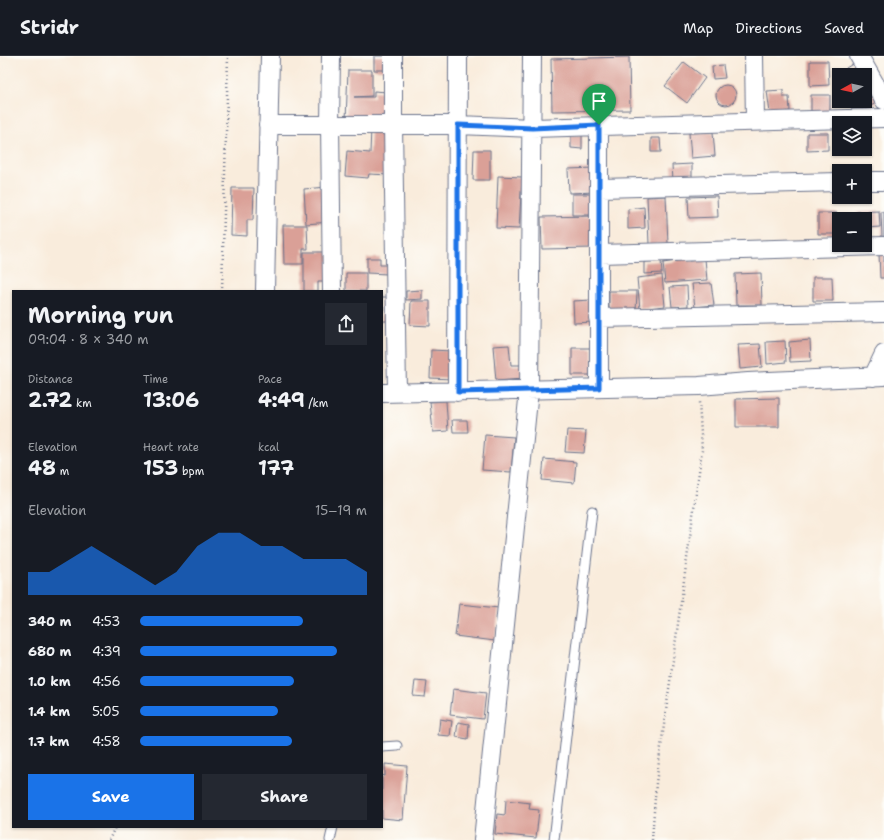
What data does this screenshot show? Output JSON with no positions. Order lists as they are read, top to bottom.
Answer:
{
  "north": "left",
  "page": {
    "header": "Stridr",
    "nav": ["Map", "Directions", "Saved"],
    "map_buttons": ["+", "−"],
    "heading": ["Morning run", "09:04 · 8 × 340 m"],
    "stats": [
      ["Distance", "2.72 km"],
      ["Time", "13:06"],
      ["Pace", "4:49 /km"],
      ["Elevation", "48 m"],
      ["Heart rate", "153 bpm"],
      ["kcal", "177"]
    ],
    "chart": ["Elevation", "15–19 m"],
    "list": [
      {
        "name": "340 m",
        "note": "4:53"
      },
      {
        "name": "680 m",
        "note": "4:39"
      },
      {
        "name": "1.0 km",
        "note": "4:56"
      },
      {
        "name": "1.4 km",
        "note": "5:05"
      },
      {
        "name": "1.7 km",
        "note": "4:58"
      }
    ],
    "buttons": ["Save", "Share"]
  }
}
